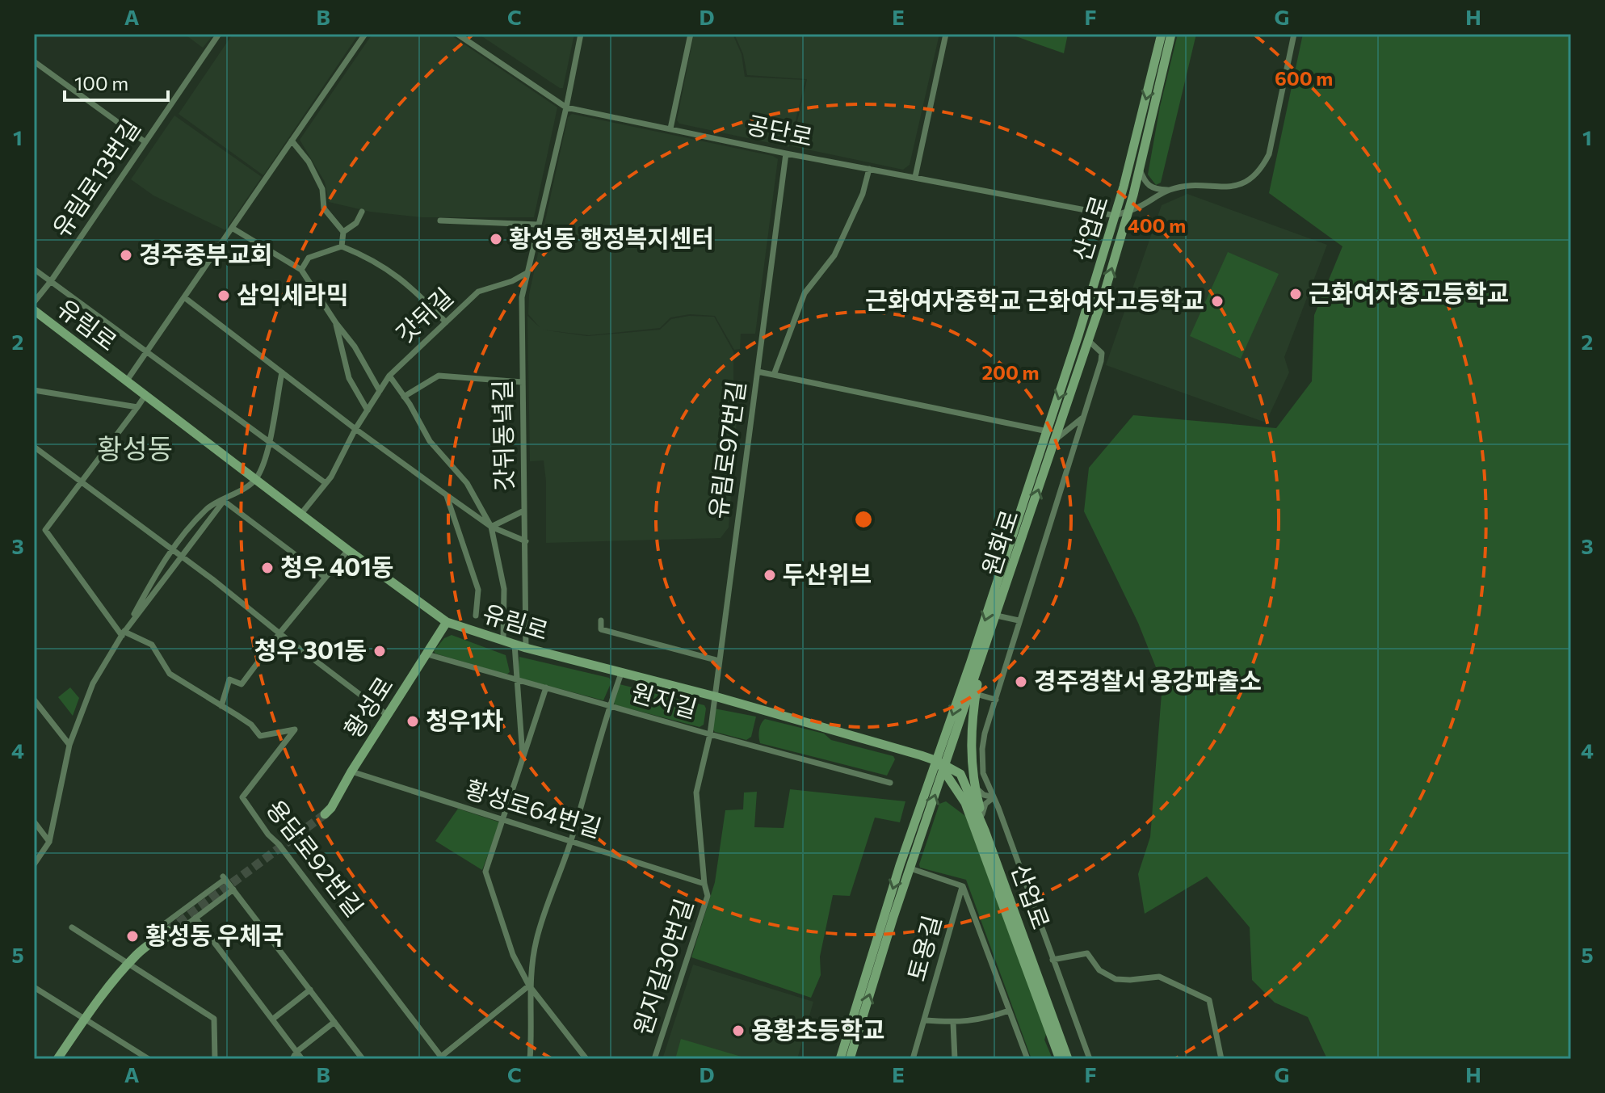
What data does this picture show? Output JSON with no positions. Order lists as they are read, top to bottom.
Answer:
{
  "streets": {
    "street": [
      "공단로",
      "유림로13번길",
      "산업로",
      "갓뒤길",
      "유림로",
      "갓뒤동녘길",
      "유림로97번길",
      "원화로",
      "원지길",
      "황성로",
      "황성로64번길",
      "용담로92번길",
      "토용길",
      "원지길30번길"
    ]
  },
  "crossings": [
    ["공단로", "산업로"],
    ["공단로", "갓뒤동녘길"],
    ["공단로", "유림로97번길"],
    ["산업로", "유림로"],
    ["산업로", "원화로"],
    ["갓뒤길", "유림로"],
    ["갓뒤길", "갓뒤동녘길"],
    ["유림로", "갓뒤동녘길"],
    ["유림로", "유림로97번길"],
    ["유림로", "원화로"],
    ["유림로", "황성로"],
    ["유림로", "원지길30번길"],
    ["유림로97번길", "원지길30번길"],
    ["원지길", "황성로"],
    ["원지길", "원지길30번길"],
    ["황성로", "황성로64번길"],
    ["황성로64번길", "원지길30번길"]
  ],
  "districts": ["황성동"],
  "places": [
    "황성동 행정복지센터",
    "경주중부교회",
    "근화여자중고등학교",
    "삼익세라믹",
    "근화여자중학교 근화여자고등학교",
    "청우 401동",
    "두산위브",
    "청우 301동",
    "경주경찰서 용강파출소",
    "청우1차",
    "황성동 우체국",
    "용황초등학교"
  ],
  "scale_bar": "100 m",
  "grid": {
    "columns": [
      "A",
      "B",
      "C",
      "D",
      "E",
      "F",
      "G",
      "H"
    ],
    "rows": [
      "1",
      "2",
      "3",
      "4",
      "5"
    ]
  },
  "rings": ["600 m", "400 m", "200 m"]
}
